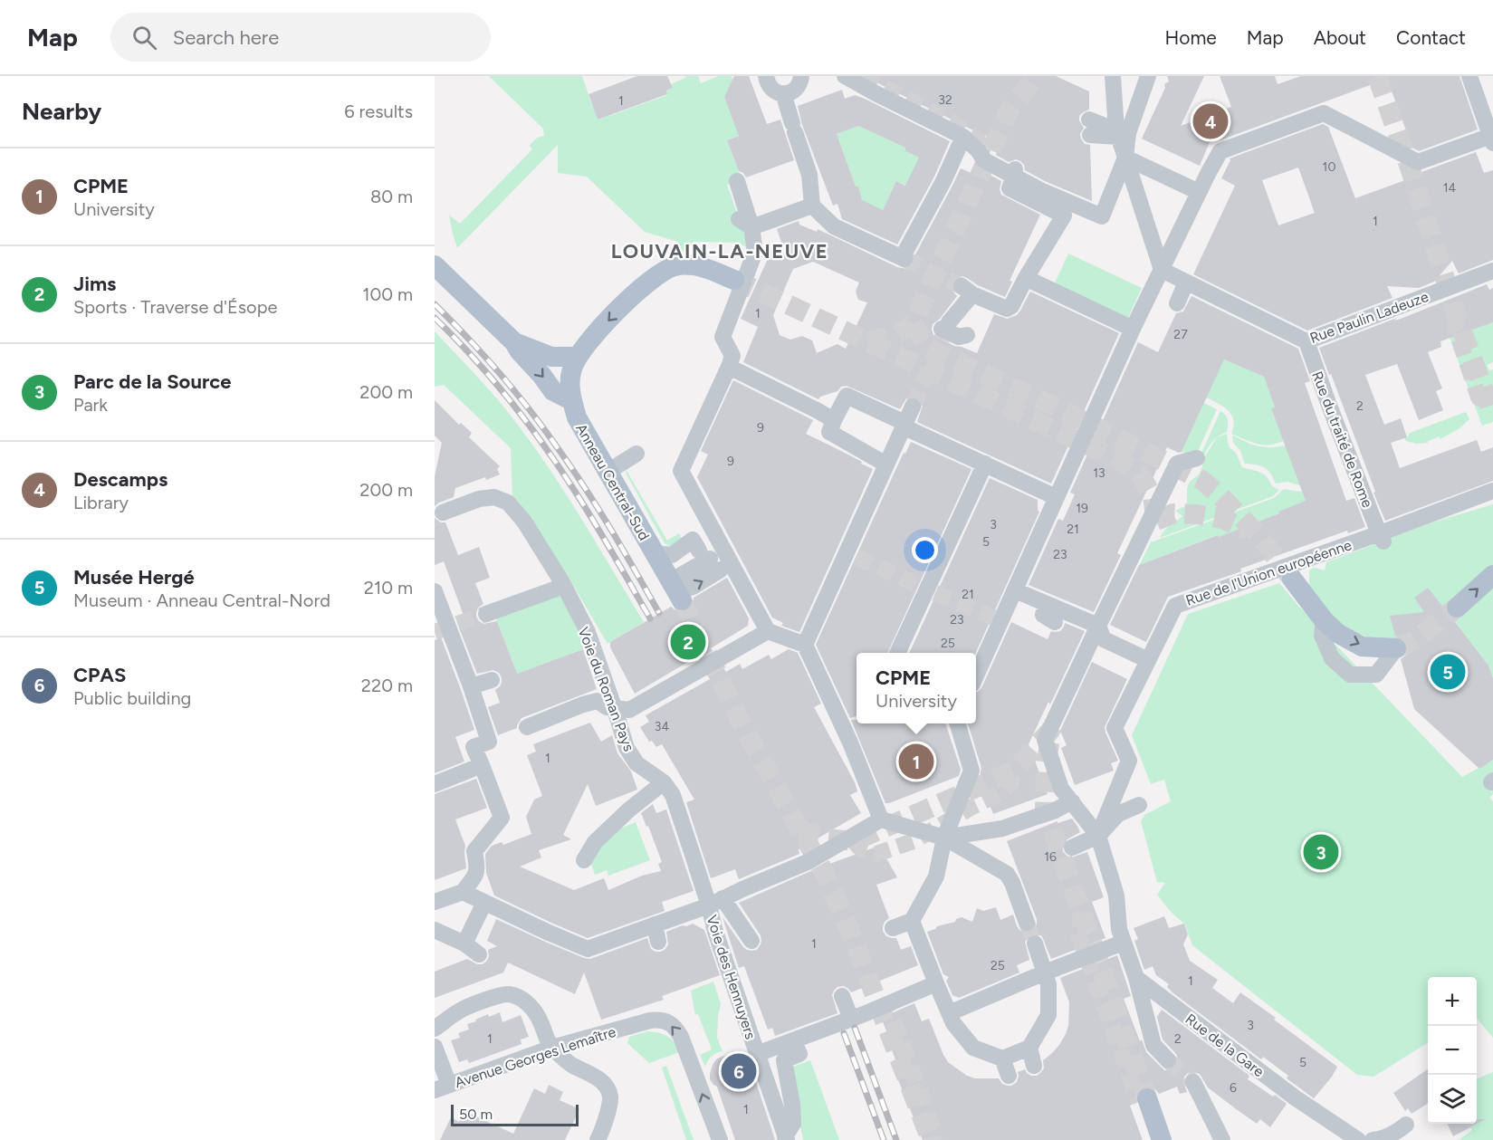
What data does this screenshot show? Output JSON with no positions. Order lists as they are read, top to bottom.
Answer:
{
  "streets": {
    "main road": ["Anneau Central-Sud"],
    "street": [
      "Rue Paulin Ladeuze",
      "Rue du traité de Rome",
      "Rue de l'Union européenne",
      "Voie du Roman Pays",
      "Voie des Hennuyers",
      "Rue de la Gare",
      "Avenue Georges Lemaître"
    ]
  },
  "crossings": [
    ["Rue Paulin Ladeuze", "Rue du traité de Rome"],
    ["Rue du traité de Rome", "Rue de l'Union européenne"]
  ],
  "one_way": ["Anneau Central-Sud"],
  "districts": ["LOUVAIN-LA-NEUVE"],
  "house_numbers": [
    "32",
    "1",
    "10",
    "14",
    "1",
    "1",
    "27",
    "2",
    "9",
    "9",
    "13",
    "19",
    "3",
    "21",
    "5",
    "23",
    "21",
    "23",
    "25",
    "34",
    "1",
    "16",
    "1",
    "25",
    "1",
    "3",
    "1",
    "2",
    "5",
    "6",
    "1"
  ],
  "scale_bar": "50 m",
  "page": {
    "header": "Map",
    "search": "Search here",
    "nav": [
      "Home",
      "Map",
      "About",
      "Contact"
    ],
    "heading": ["Nearby", "6 results"],
    "pins": [
      "4",
      "2",
      "5",
      "1",
      "3",
      "6"
    ],
    "list": [
      {
        "mark": "1",
        "name": "CPME",
        "note": "University",
        "value": "80 m"
      },
      {
        "mark": "2",
        "name": "Jims",
        "note": "Sports · Traverse d'Ésope",
        "value": "100 m"
      },
      {
        "mark": "3",
        "name": "Parc de la Source",
        "note": "Park",
        "value": "200 m"
      },
      {
        "mark": "4",
        "name": "Descamps",
        "note": "Library",
        "value": "200 m"
      },
      {
        "mark": "5",
        "name": "Musée Hergé",
        "note": "Museum · Anneau Central-Nord",
        "value": "210 m"
      },
      {
        "mark": "6",
        "name": "CPAS",
        "note": "Public building",
        "value": "220 m"
      }
    ],
    "popup": ["CPME", "University"],
    "map_buttons": ["+", "−"],
    "scale": "50 m"
  }
}
